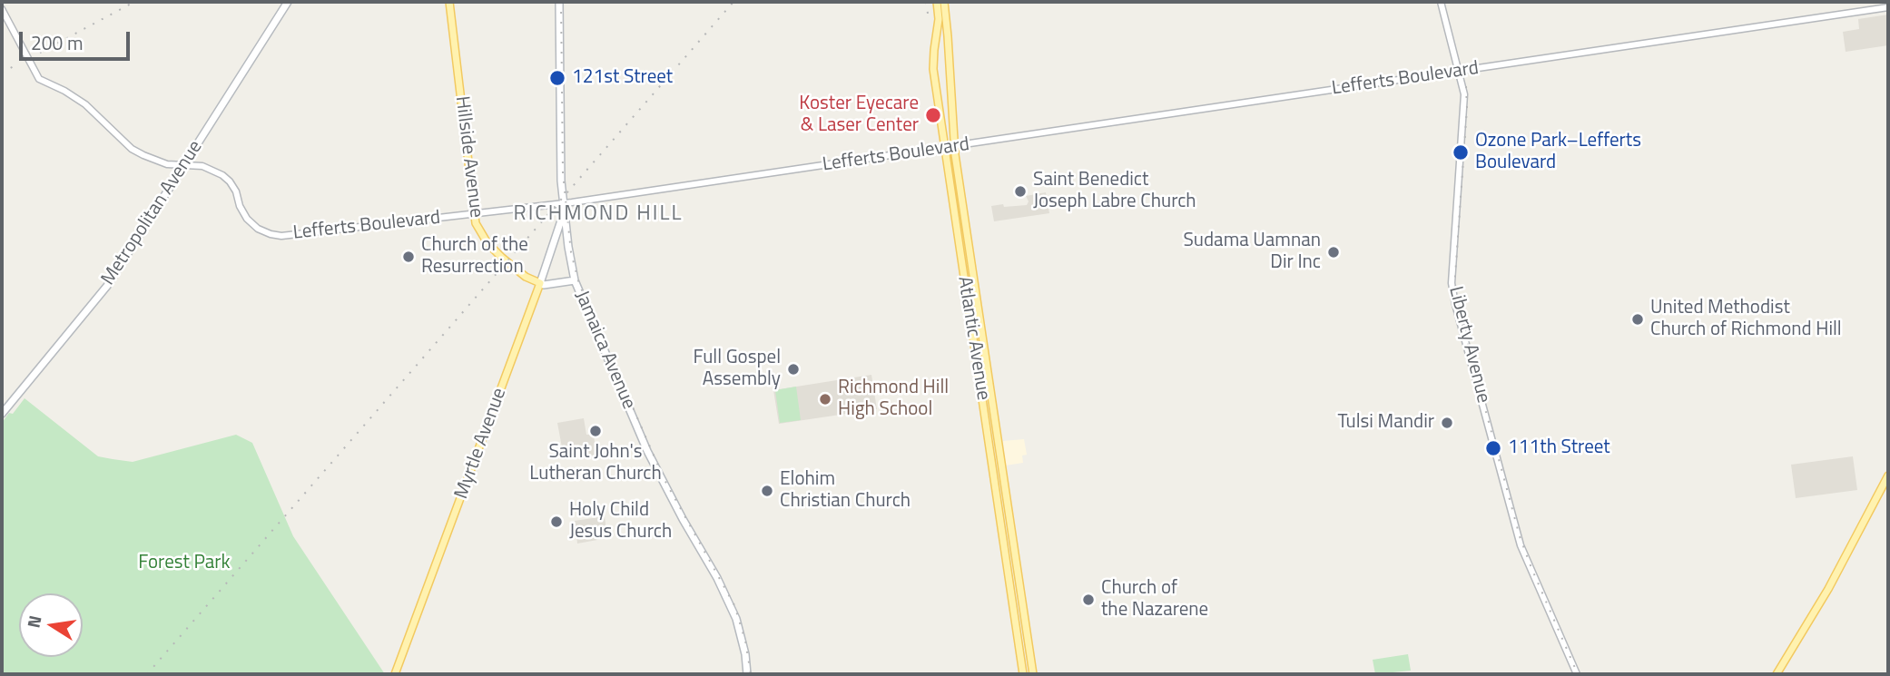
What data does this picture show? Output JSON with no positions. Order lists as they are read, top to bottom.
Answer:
{
  "streets": {
    "main road": [
      "Hillside Avenue",
      "Metropolitan Avenue",
      "Atlantic Avenue",
      "Jamaica Avenue",
      "Myrtle Avenue"
    ],
    "street": ["Lefferts Boulevard", "Liberty Avenue"]
  },
  "crossings": [
    ["Lefferts Boulevard", "Hillside Avenue"],
    ["Lefferts Boulevard", "Metropolitan Avenue"],
    ["Lefferts Boulevard", "Atlantic Avenue"],
    ["Lefferts Boulevard", "Liberty Avenue"],
    ["Lefferts Boulevard", "Jamaica Avenue"],
    ["Hillside Avenue", "Myrtle Avenue"],
    ["Jamaica Avenue", "Myrtle Avenue"]
  ],
  "districts": ["RICHMOND HILL"],
  "parks": ["Forest Park"],
  "places": [
    "121st Street",
    "Koster Eyecare & Laser Center",
    "Ozone Park–Lefferts Boulevard",
    "Saint Benedict Joseph Labre Church",
    "Sudama Uamnan Dir Inc",
    "Church of the Resurrection",
    "United Methodist Church of Richmond Hill",
    "Full Gospel Assembly",
    "Richmond Hill High School",
    "Tulsi Mandir",
    "Saint John's Lutheran Church",
    "111th Street",
    "Elohim Christian Church",
    "Holy Child Jesus Church",
    "Church of the Nazarene"
  ],
  "scale_bar": "200 m",
  "north": "left"
}
